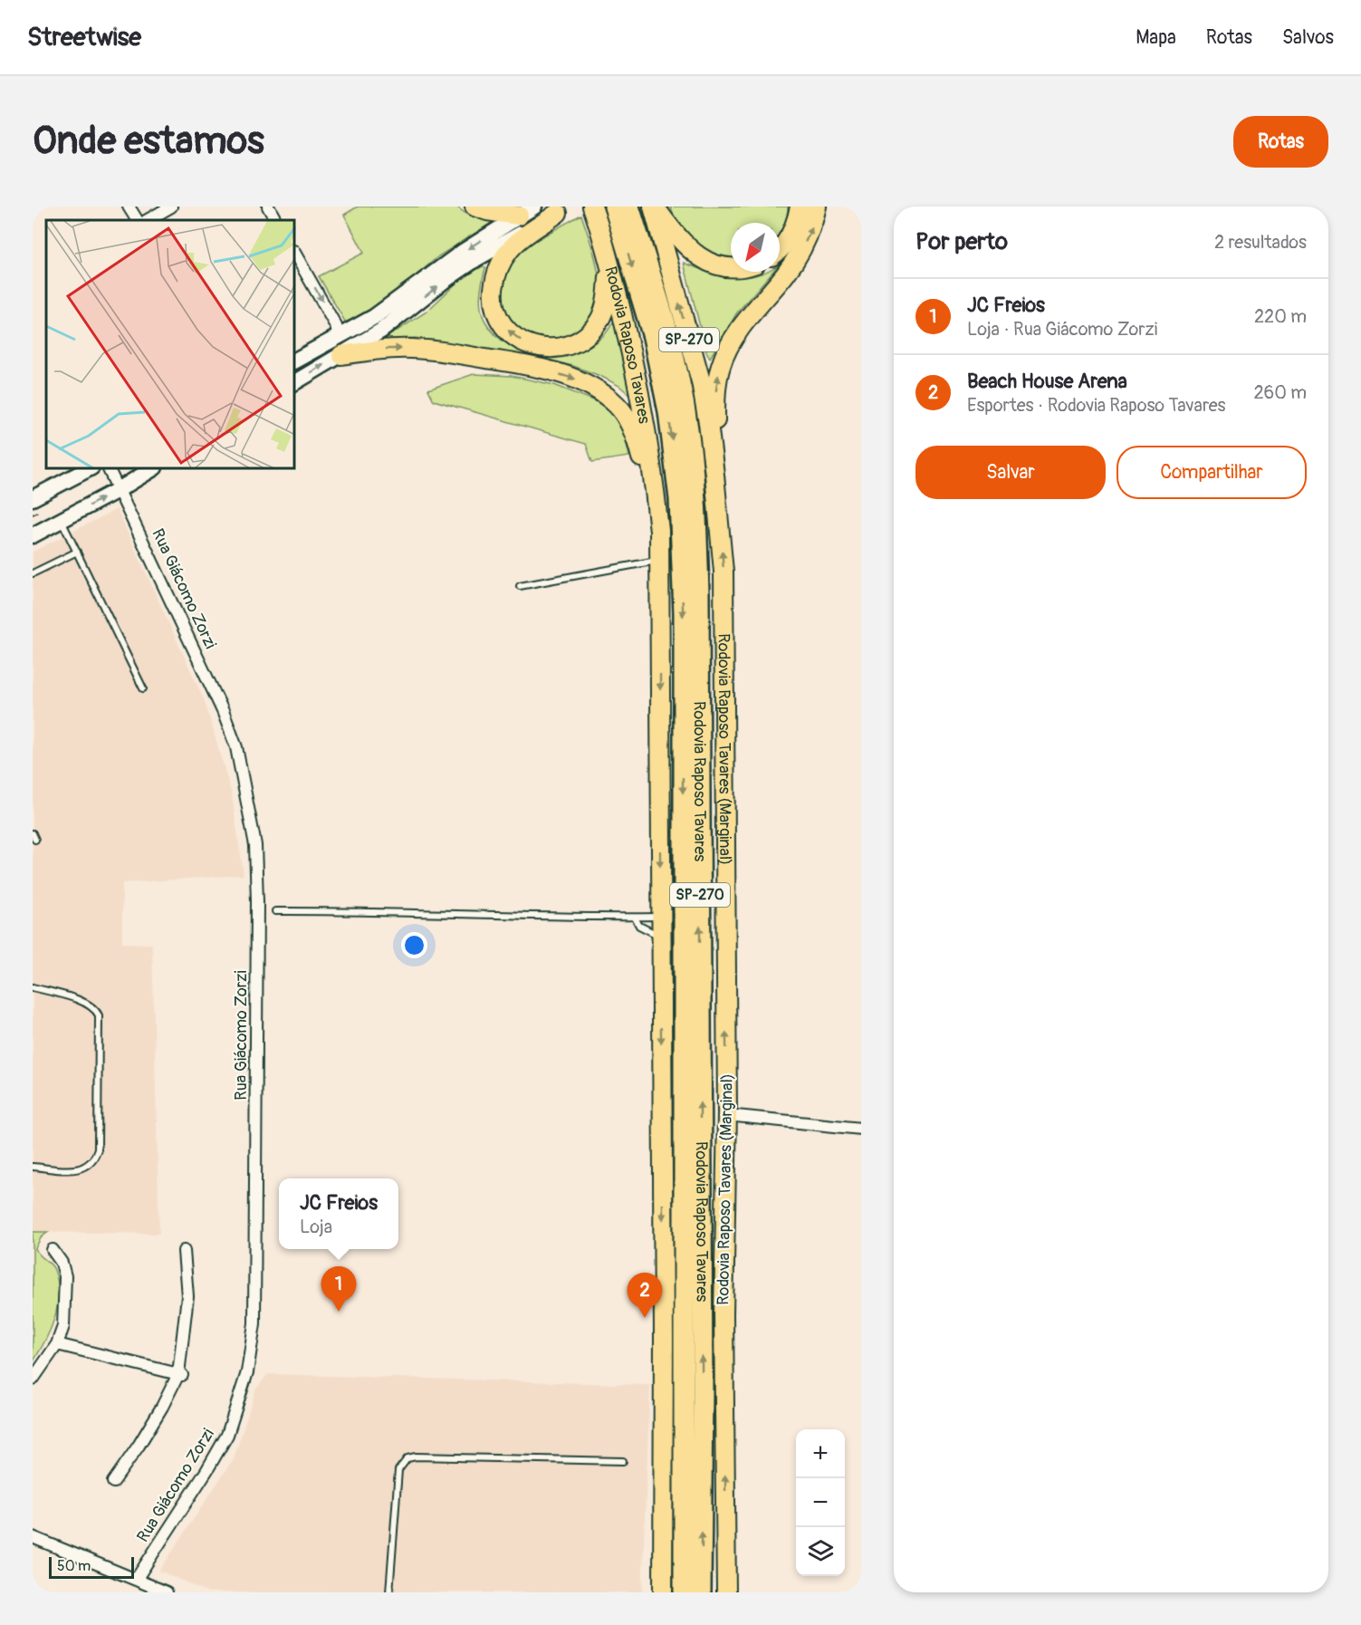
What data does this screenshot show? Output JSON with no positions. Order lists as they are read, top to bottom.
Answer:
{
  "streets": {
    "highway": ["SP-270", "Rodovia Raposo Tavares", "Rodovia Raposo Tavares (Marginal)"],
    "street": ["Rua Giácomo Zorzi"]
  },
  "one_way": ["Rodovia Raposo Tavares (Marginal)"],
  "scale_bar": "50 m",
  "north": "bottom left",
  "page": {
    "header": "Streetwise",
    "nav": ["Mapa", "Rotas", "Salvos"],
    "buttons": [
      "Rotas",
      ["Salvar", "Compartilhar"]
    ],
    "title": "Onde estamos",
    "heading": ["Por perto", "2 resultados"],
    "list": [
      {
        "mark": "1",
        "name": "JC Freios",
        "note": "Loja · Rua Giácomo Zorzi",
        "value": "220 m"
      },
      {
        "mark": "2",
        "name": "Beach House Arena",
        "note": "Esportes · Rodovia Raposo Tavares",
        "value": "260 m"
      }
    ],
    "popup": ["JC Freios", "Loja"],
    "pins": ["1", "2"],
    "map_buttons": ["+", "−"],
    "scale": "50 m"
  }
}
